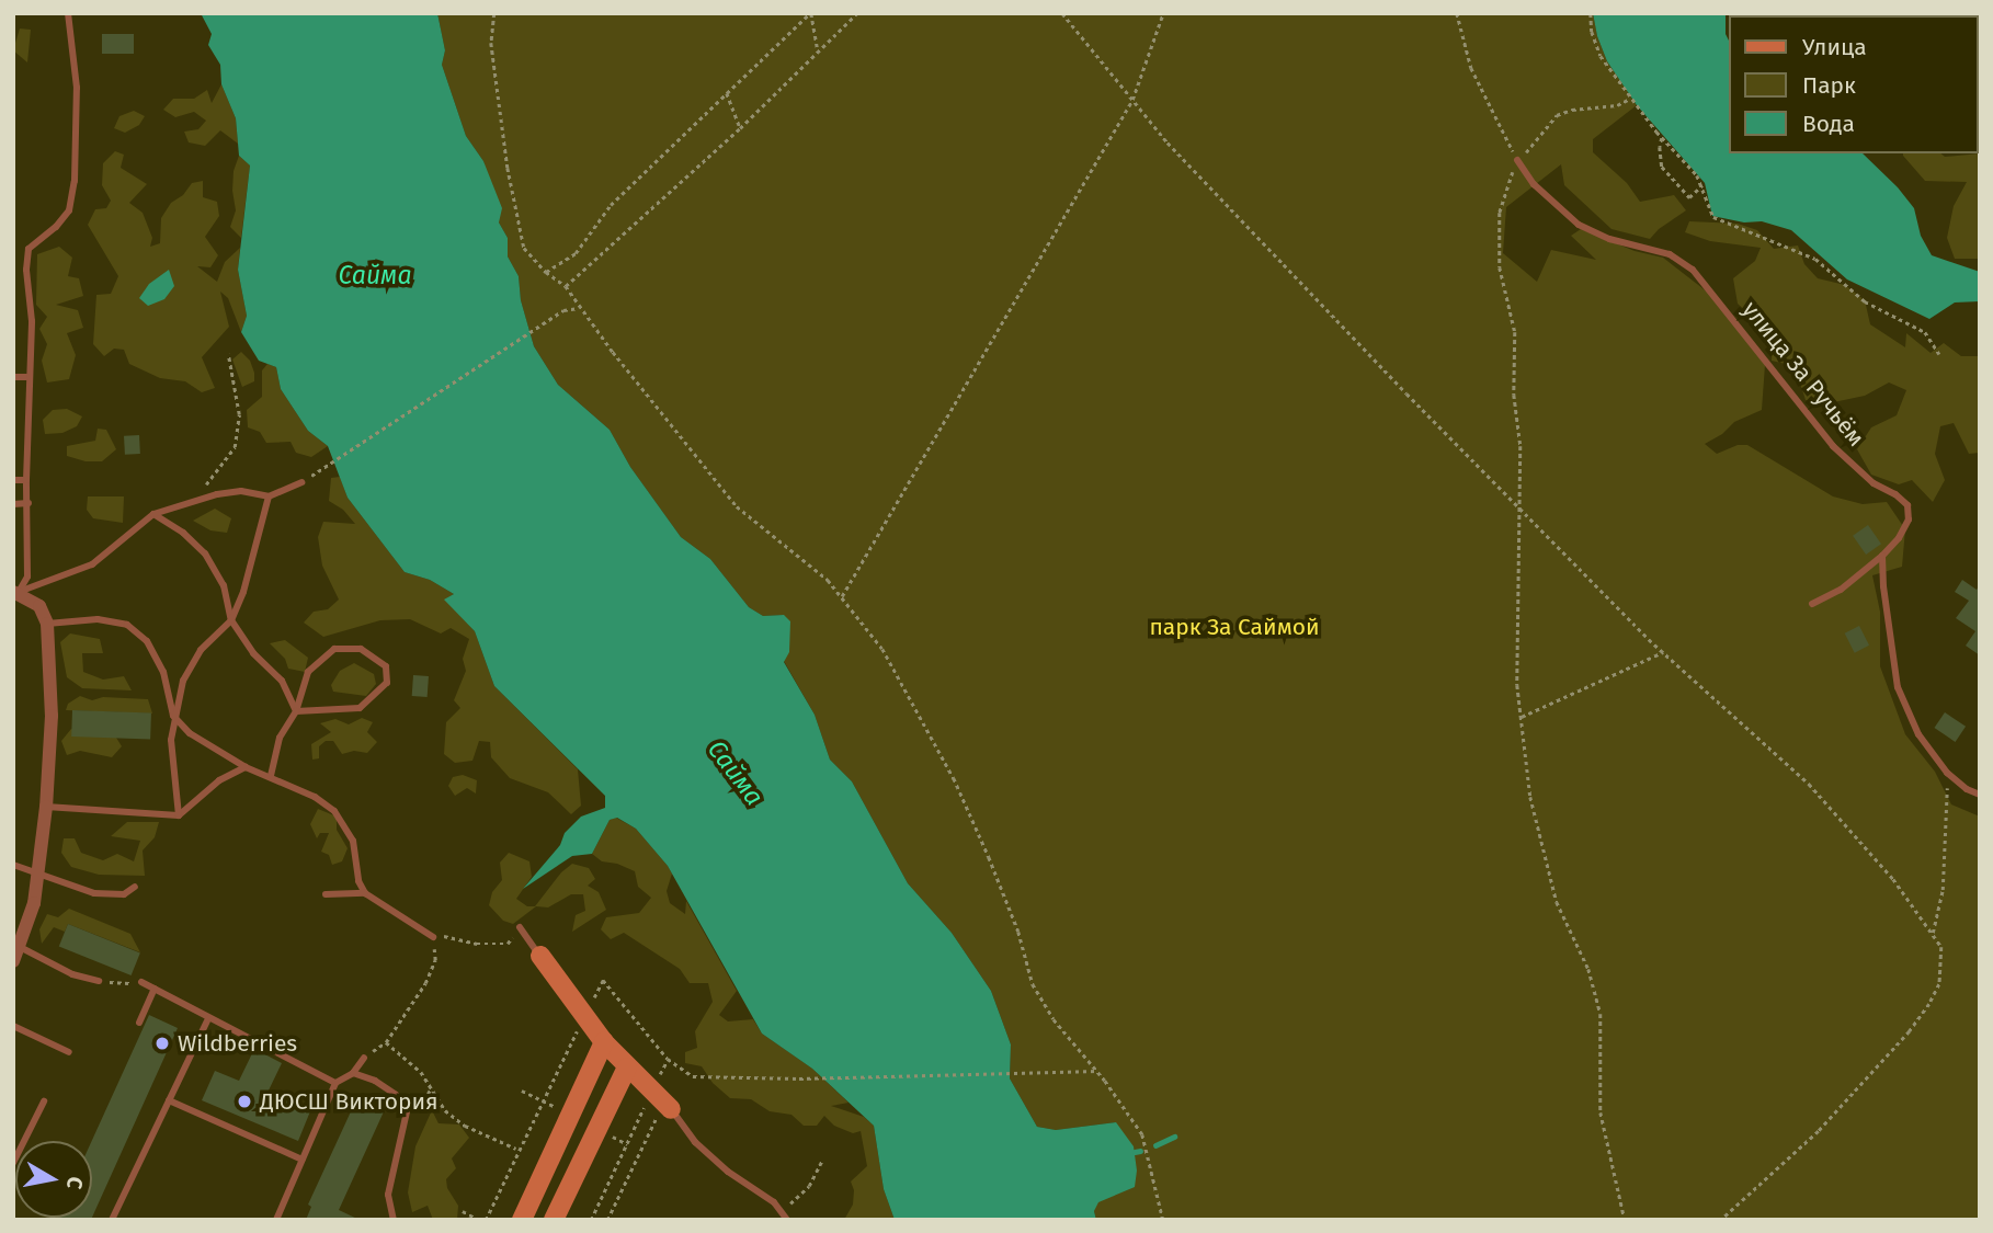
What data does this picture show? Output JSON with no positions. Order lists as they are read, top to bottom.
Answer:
{
  "streets": {
    "lane": ["улица За Ручьём"]
  },
  "water": ["Сайма"],
  "parks": ["парк За Саймой"],
  "places": ["Wildberries", "ДЮСШ Виктория"],
  "legend": ["Улица", "Парк", "Вода"],
  "north": "right"
}
